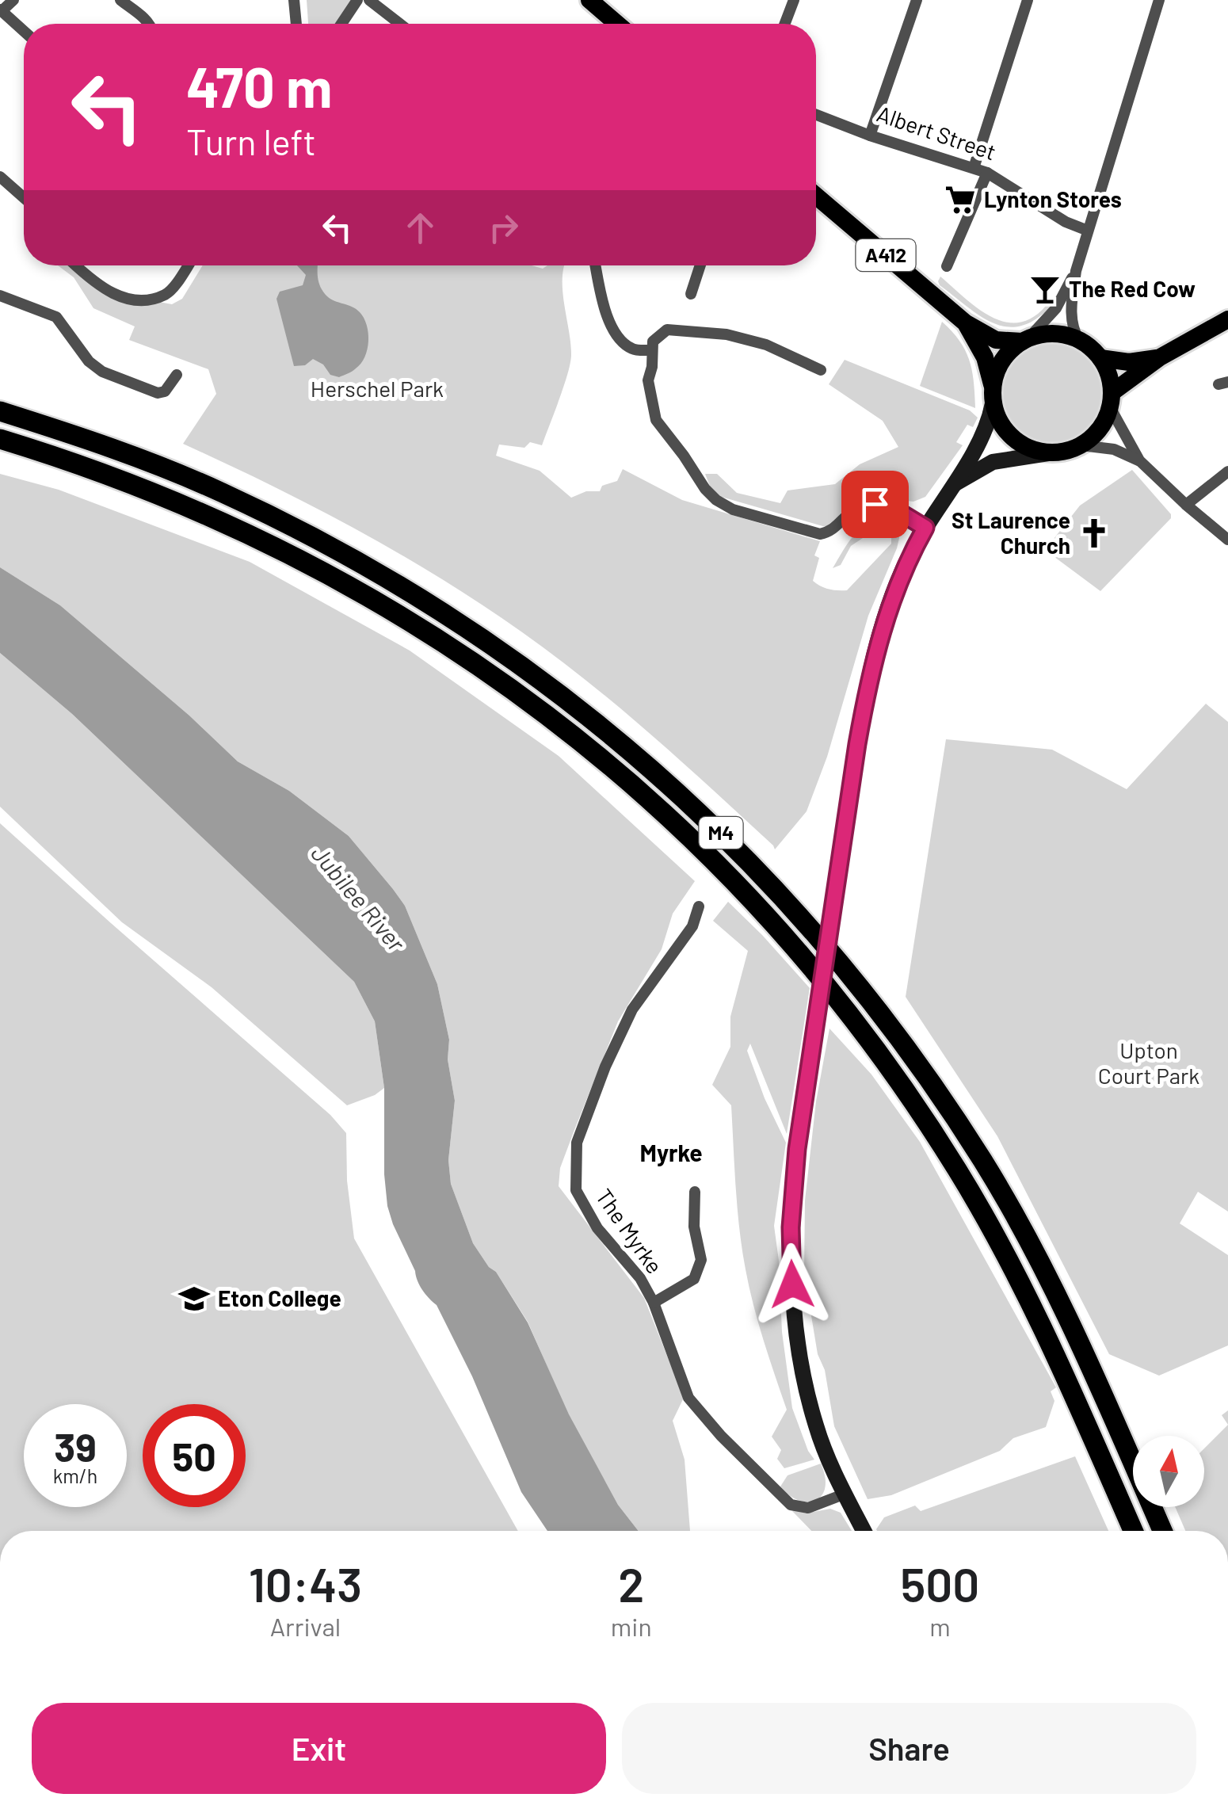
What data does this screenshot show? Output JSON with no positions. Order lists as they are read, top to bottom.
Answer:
{
  "streets": {
    "highway": ["M4"],
    "main road": ["A412"],
    "street": ["Albert Street", "The Myrke"]
  },
  "districts": ["Myrke"],
  "water": ["Jubilee River"],
  "parks": ["Herschel Park", "Upton Court Park"],
  "places": {
    "supermarket": ["Lynton Stores"],
    "bar": ["The Red Cow"],
    "church": ["St Laurence Church"],
    "school or university": ["Eton College"]
  },
  "north": "top",
  "page": {
    "turn": ["470 m", "Turn left"],
    "speed": "39 km/h",
    "limit": "50",
    "eta": [
      "10:43",
      "Arrival",
      "2",
      "min",
      "500",
      "m"
    ],
    "buttons": ["Exit", "Share"]
  }
}
